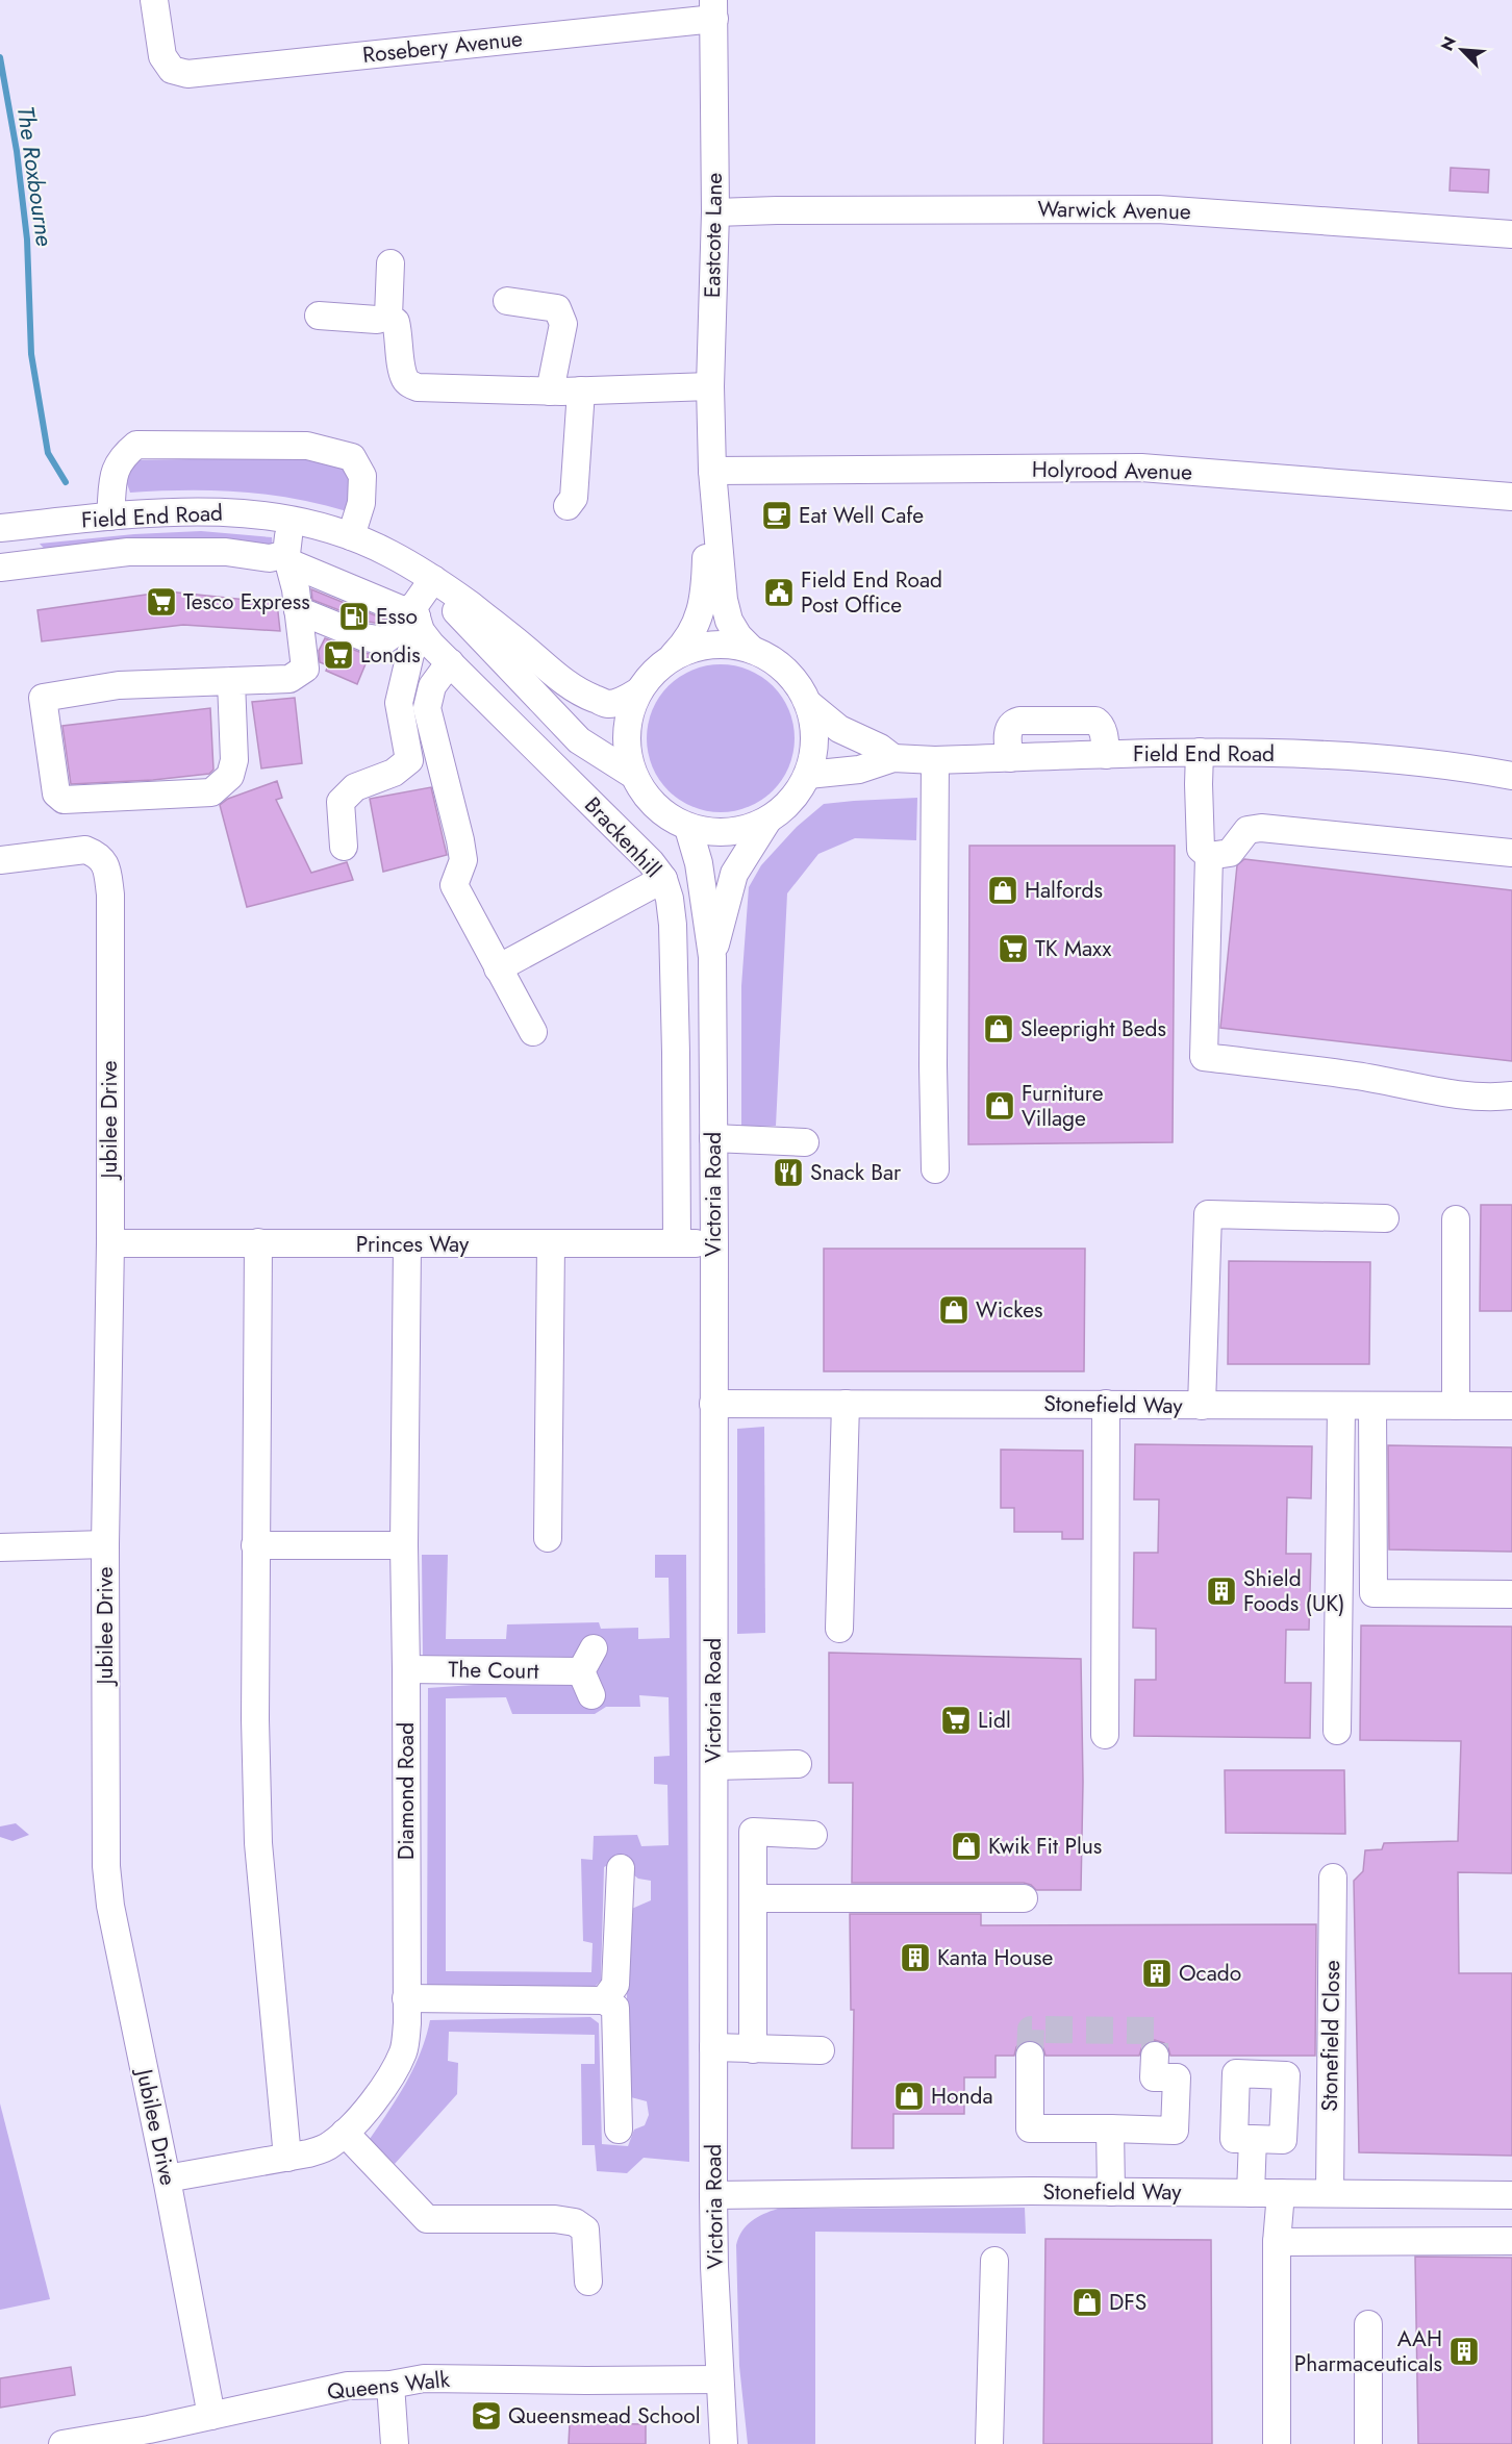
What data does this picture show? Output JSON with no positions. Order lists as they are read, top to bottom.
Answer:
{
  "streets": {
    "street": [
      "Rosebery Avenue",
      "Warwick Avenue",
      "Eastcote Lane",
      "Holyrood Avenue",
      "Field End Road",
      "Brackenhill",
      "Jubilee Drive",
      "Victoria Road",
      "Princes Way",
      "Stonefield Way",
      "The Court",
      "Diamond Road",
      "Stonefield Close",
      "Queens Walk"
    ]
  },
  "crossings": [
    ["Rosebery Avenue", "Eastcote Lane"],
    ["Warwick Avenue", "Eastcote Lane"],
    ["Eastcote Lane", "Holyrood Avenue"],
    ["Eastcote Lane", "Field End Road"],
    ["Eastcote Lane", "Victoria Road"],
    ["Field End Road", "Victoria Road"],
    ["Brackenhill", "Princes Way"],
    ["Jubilee Drive", "Princes Way"],
    ["Jubilee Drive", "Diamond Road"],
    ["Jubilee Drive", "Queens Walk"],
    ["Victoria Road", "Princes Way"],
    ["Victoria Road", "Stonefield Way"],
    ["Victoria Road", "Queens Walk"],
    ["Princes Way", "Diamond Road"],
    ["Stonefield Way", "Stonefield Close"],
    ["The Court", "Diamond Road"]
  ],
  "water": ["The Roxbourne"],
  "places": {
    "cafe": ["Eat Well Cafe"],
    "public building": ["Field End Road Post Office"],
    "supermarket": [
      "Tesco Express",
      "Londis",
      "TK Maxx",
      "Lidl"
    ],
    "fuel station": ["Esso"],
    "shop": [
      "Halfords",
      "Sleepright Beds",
      "Furniture Village",
      "Wickes",
      "Kwik Fit Plus",
      "Honda",
      "DFS"
    ],
    "restaurant": ["Snack Bar"],
    "building": [
      "Shield Foods (UK)",
      "Kanta House",
      "Ocado",
      "AAH Pharmaceuticals"
    ],
    "school or university": ["Queensmead School"]
  },
  "north": "top left"
}
